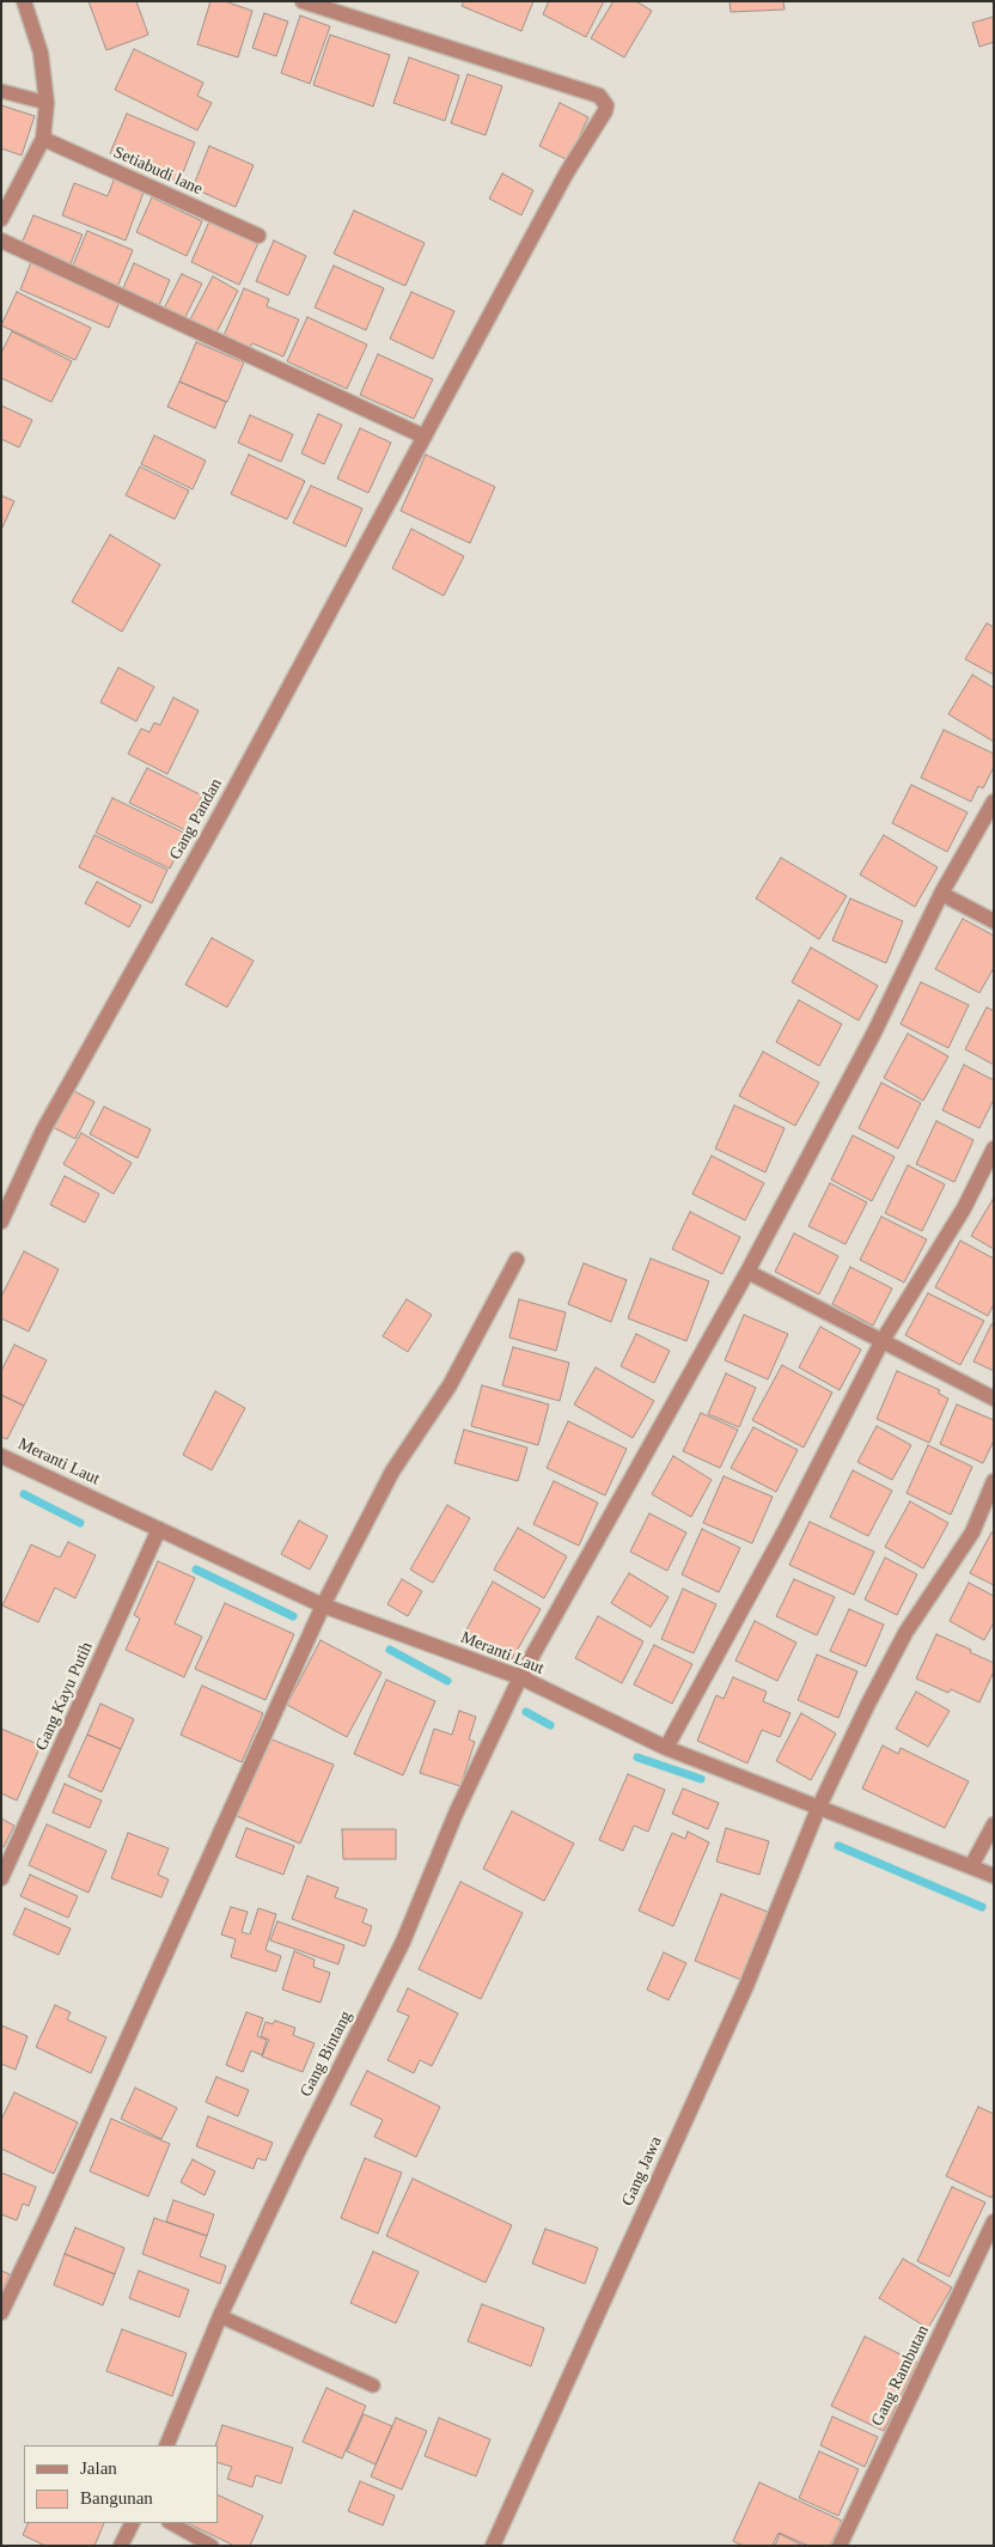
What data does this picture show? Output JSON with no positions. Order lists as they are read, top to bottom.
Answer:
{
  "streets": {
    "street": [
      "Setiabudi lane",
      "Gang Pandan",
      "Meranti Laut",
      "Gang Kayu Putih",
      "Gang Bintang",
      "Gang Jawa",
      "Gang Rambutan"
    ]
  },
  "crossings": [
    ["Meranti Laut", "Gang Kayu Putih"],
    ["Meranti Laut", "Gang Bintang"],
    ["Meranti Laut", "Gang Jawa"]
  ],
  "legend": ["Jalan", "Bangunan"]
}
